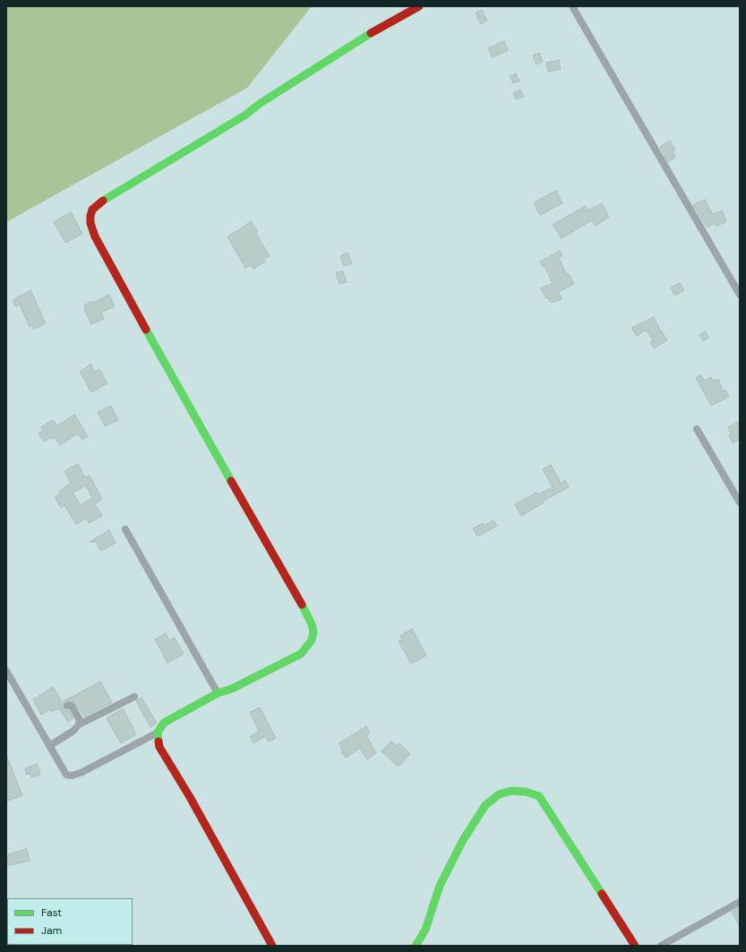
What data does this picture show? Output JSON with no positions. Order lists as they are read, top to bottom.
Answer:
{
  "legend": ["Fast", "Jam"]
}
